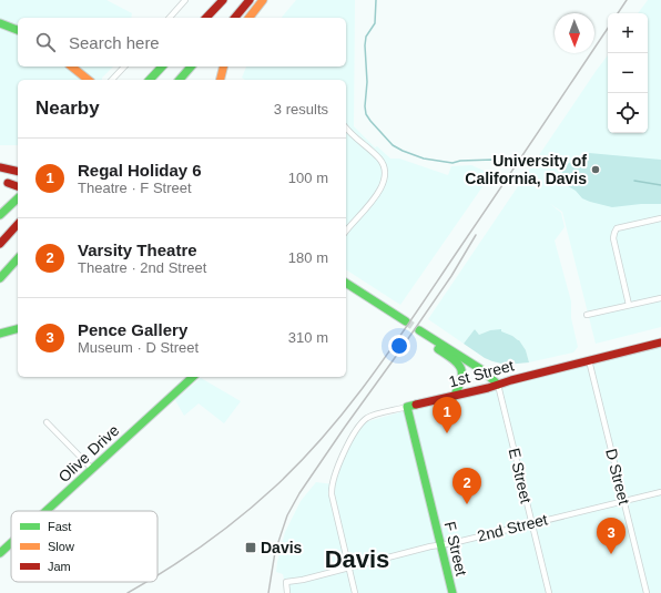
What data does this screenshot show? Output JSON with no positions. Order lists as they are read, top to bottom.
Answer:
{
  "streets": {
    "main road": ["1st Street", "Olive Drive", "F Street"],
    "street": ["E Street", "D Street", "2nd Street"]
  },
  "crossings": [
    ["1st Street", "E Street"],
    ["1st Street", "D Street"],
    ["1st Street", "2nd Street"],
    ["1st Street", "F Street"],
    ["E Street", "2nd Street"],
    ["D Street", "2nd Street"],
    ["2nd Street", "F Street"]
  ],
  "districts": ["Davis"],
  "places": {
    "other": ["University of California, Davis"],
    "transit": ["Davis"]
  },
  "legend": ["Fast", "Slow", "Jam"],
  "north": "bottom",
  "page": {
    "map_buttons": ["+", "−"],
    "search": "Search here",
    "heading": ["Nearby", "3 results"],
    "list": [
      {
        "mark": "1",
        "name": "Regal Holiday 6",
        "note": "Theatre · F Street",
        "value": "100 m"
      },
      {
        "mark": "2",
        "name": "Varsity Theatre",
        "note": "Theatre · 2nd Street",
        "value": "180 m"
      },
      {
        "mark": "3",
        "name": "Pence Gallery",
        "note": "Museum · D Street",
        "value": "310 m"
      }
    ],
    "pins": ["1", "2", "3"]
  }
}
